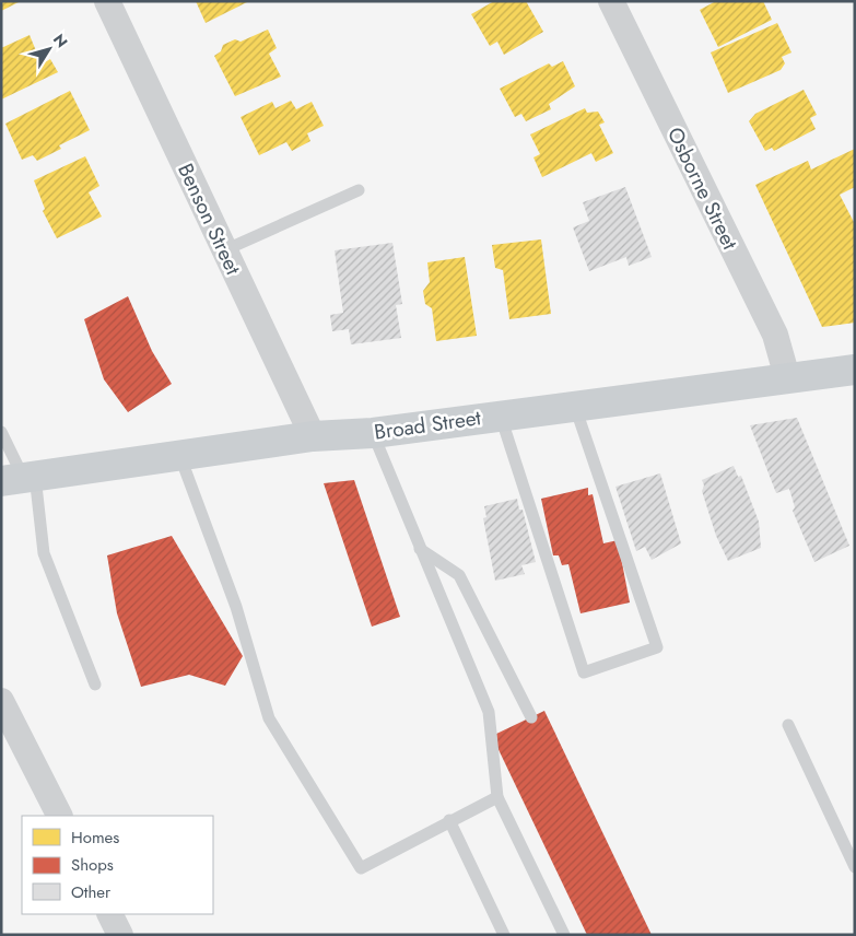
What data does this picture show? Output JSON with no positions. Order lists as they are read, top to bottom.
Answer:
{
  "streets": {
    "main road": ["Broad Street"],
    "street": ["Osborne Street", "Benson Street"]
  },
  "crossings": [
    ["Osborne Street", "Broad Street"],
    ["Benson Street", "Broad Street"]
  ],
  "legend": ["Homes", "Shops", "Other"],
  "north": "top right"
}
